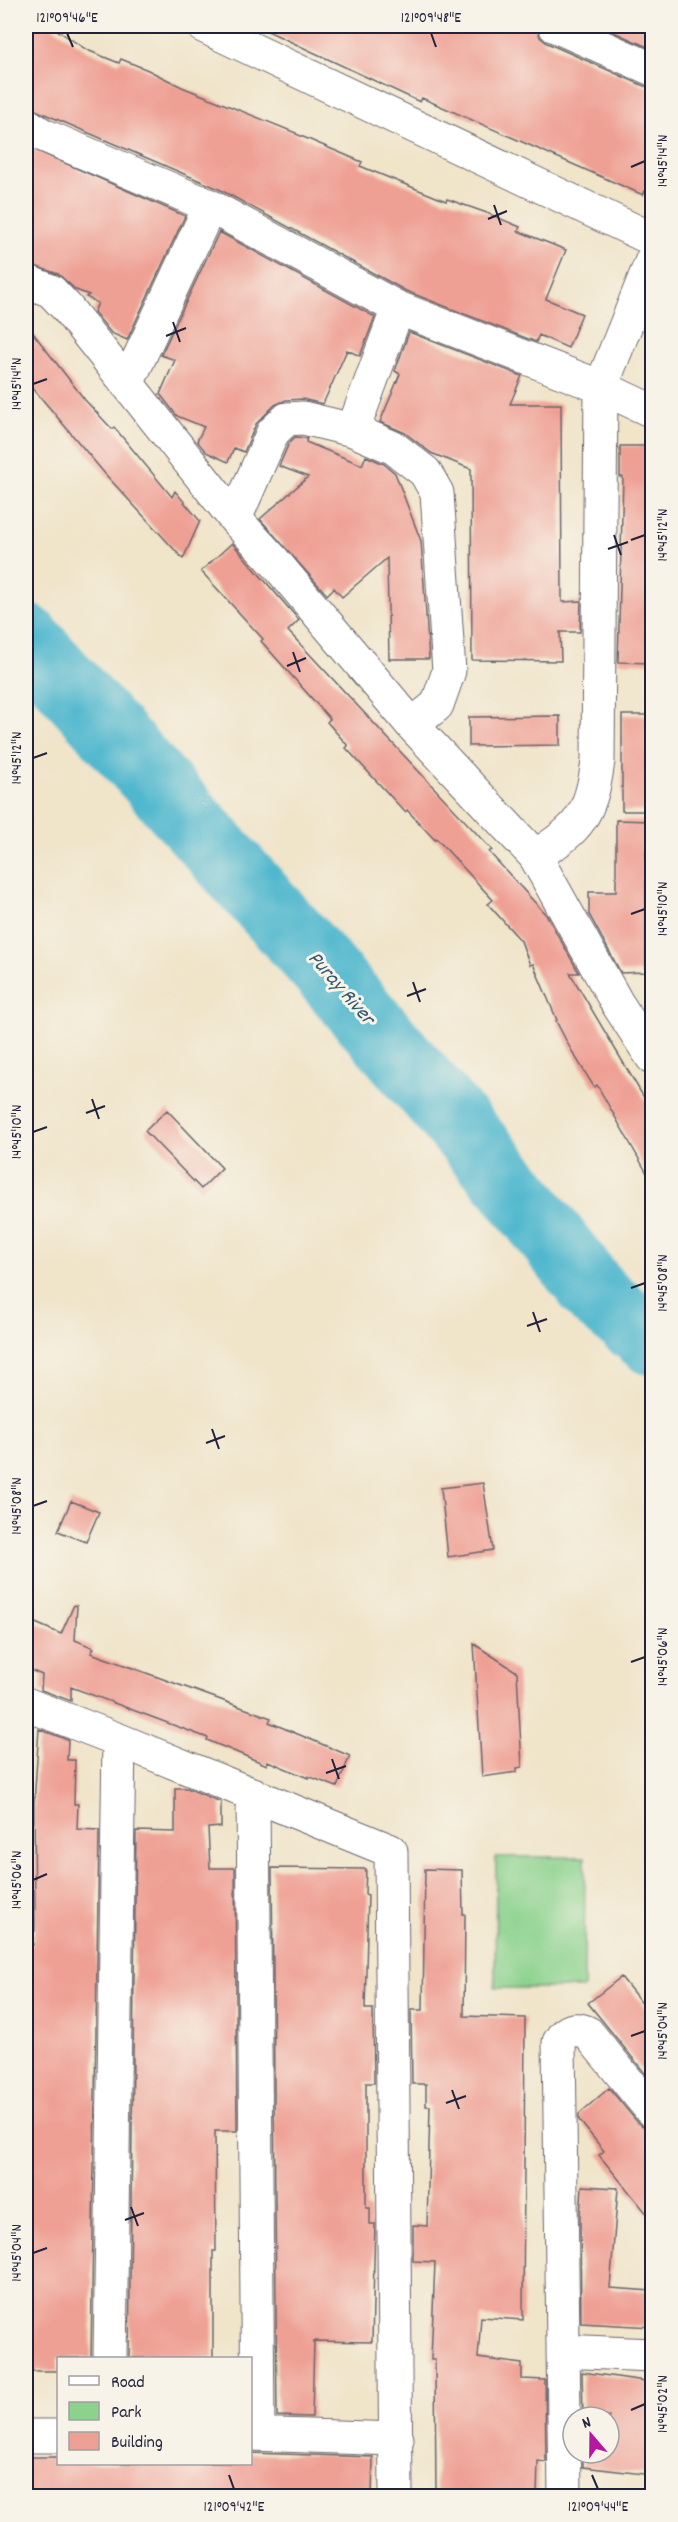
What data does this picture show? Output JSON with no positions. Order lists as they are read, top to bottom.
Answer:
{
  "water": ["Puray River"],
  "legend": ["Road", "Park", "Building"],
  "north": "top",
  "coordinates": [
    "121°09'46\"E",
    "121°09'48\"E",
    "14°45'14\"N",
    "14°45'12\"N",
    "14°45'10\"N",
    "14°45'08\"N",
    "14°45'06\"N",
    "14°45'04\"N",
    "14°45'02\"N",
    "121°09'42\"E",
    "121°09'44\"E"
  ]
}
